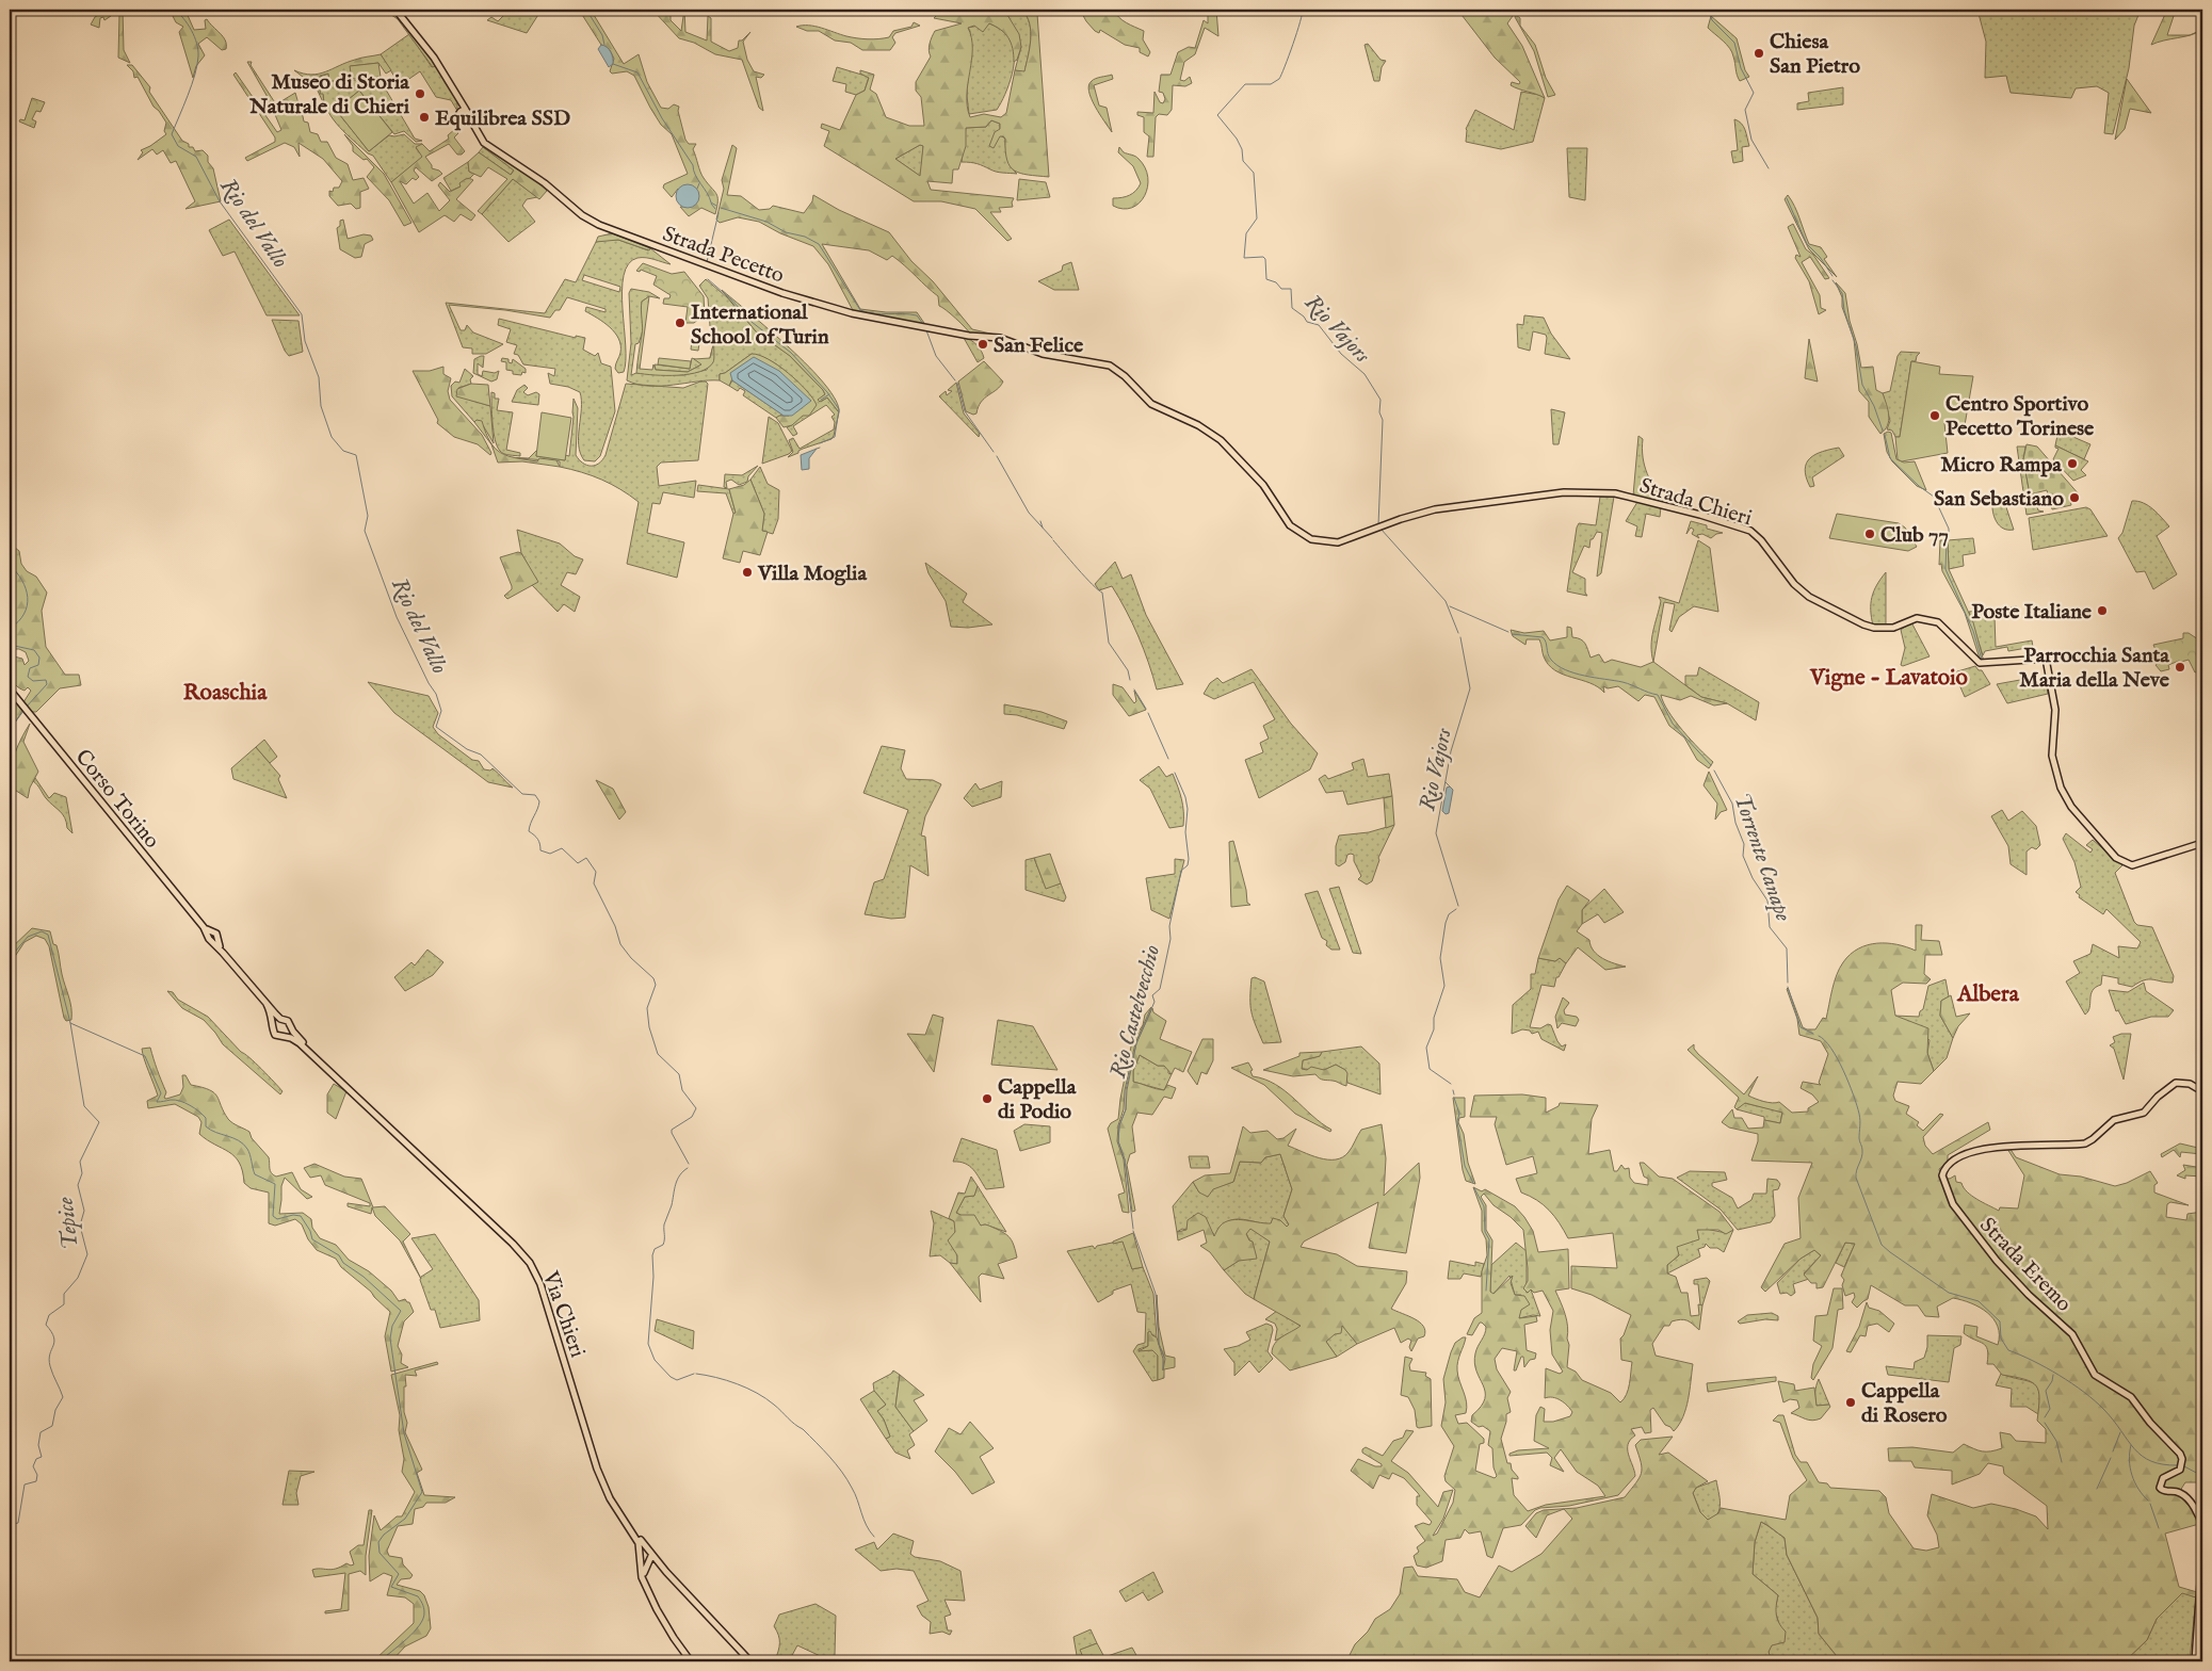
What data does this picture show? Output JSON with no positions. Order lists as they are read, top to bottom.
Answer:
{
  "streets": {
    "main road": [
      "Strada Pecetto",
      "Strada Chieri",
      "Corso Torino",
      "Strada Eremo",
      "Via Chieri"
    ]
  },
  "crossings": [
    ["Strada Pecetto", "Strada Chieri"],
    ["Corso Torino", "Via Chieri"]
  ],
  "districts": ["Vigne - Lavatoio", "Roaschia", "Albera"],
  "water": [
    "Rio del Vallo",
    "Rio Vajors",
    "Torrente Canape",
    "Rio Castelvecchio",
    "Tepice"
  ],
  "places": [
    "Chiesa San Pietro",
    "Museo di Storia Naturale di Chieri",
    "Equilibrea SSD",
    "International School of Turin",
    "San Felice",
    "Centro Sportivo Pecetto Torinese",
    "Micro Rampa",
    "San Sebastiano",
    "Club 77",
    "Villa Moglia",
    "Poste Italiane",
    "Parrocchia Santa Maria della Neve",
    "Cappella di Podio",
    "Cappella di Rosero"
  ]
}
